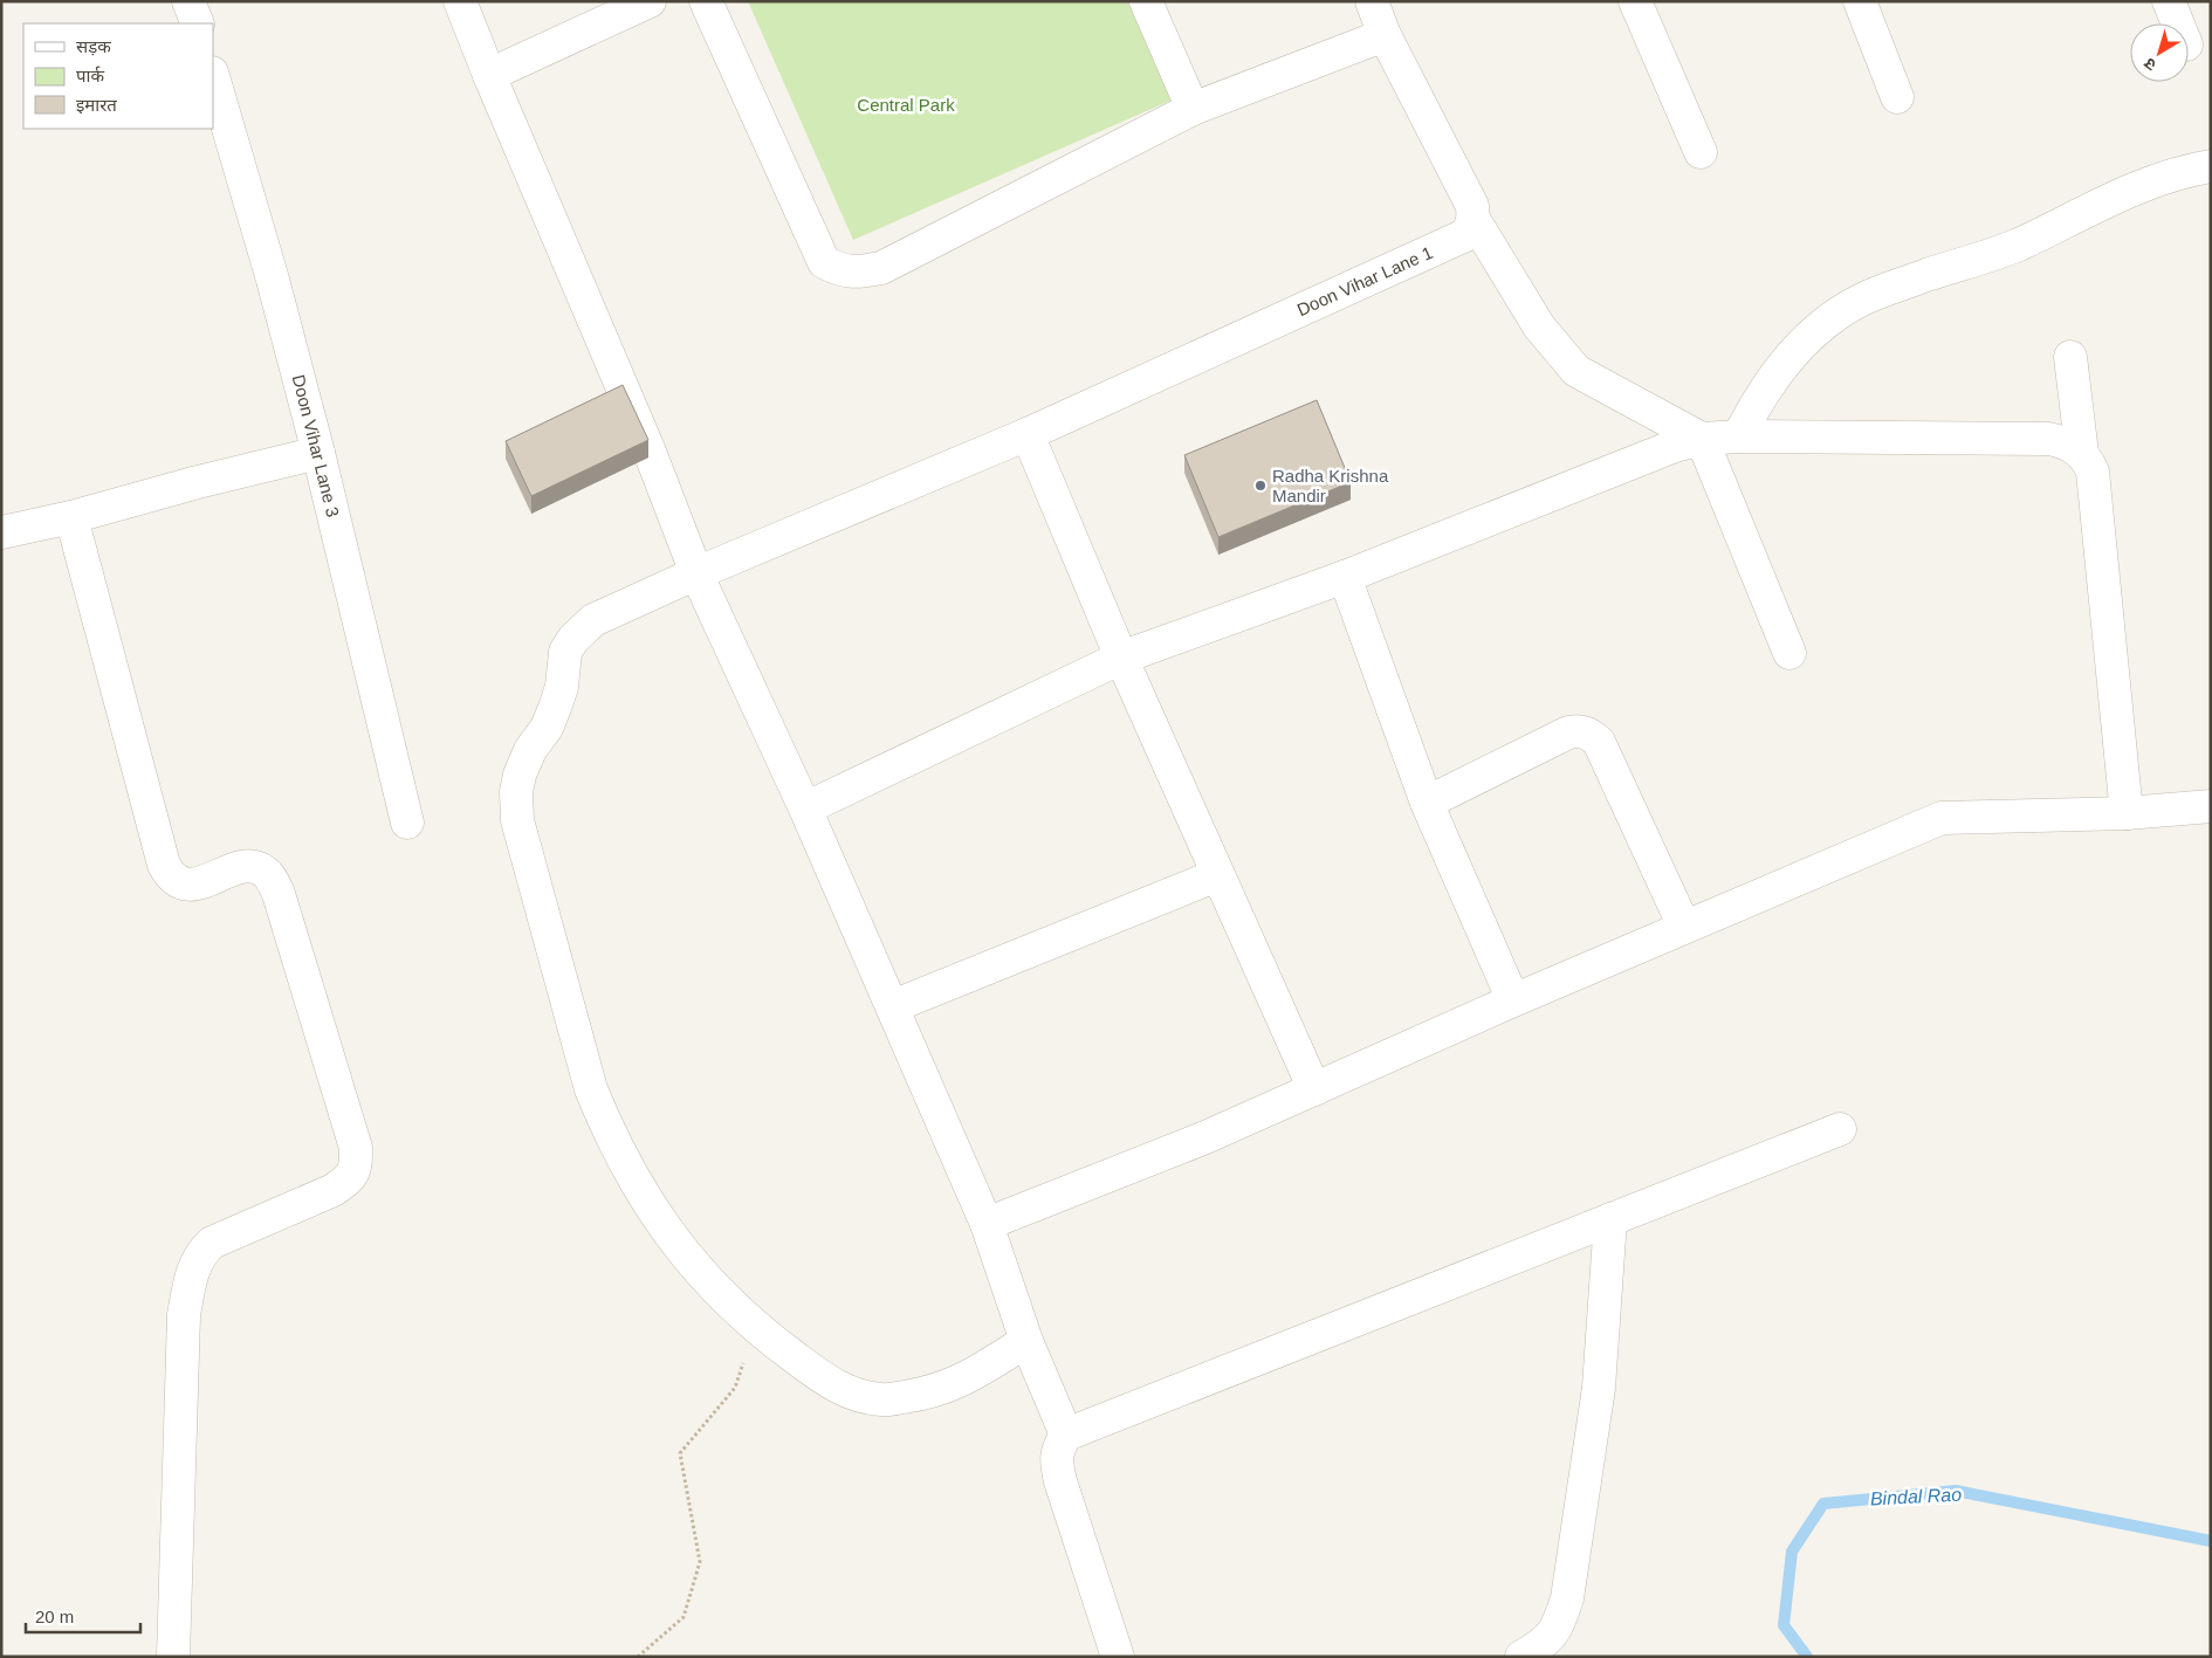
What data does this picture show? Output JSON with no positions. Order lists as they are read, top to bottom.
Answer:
{
  "streets": {
    "street": ["Doon Vihar Lane 1", "Doon Vihar Lane 3"]
  },
  "water": ["Bindal Rao"],
  "parks": ["Central Park"],
  "places": ["Radha Krishna Mandir"],
  "legend": ["सड़क", "पार्क", "इमारत"],
  "scale_bar": "20 m",
  "north": "bottom left"
}
